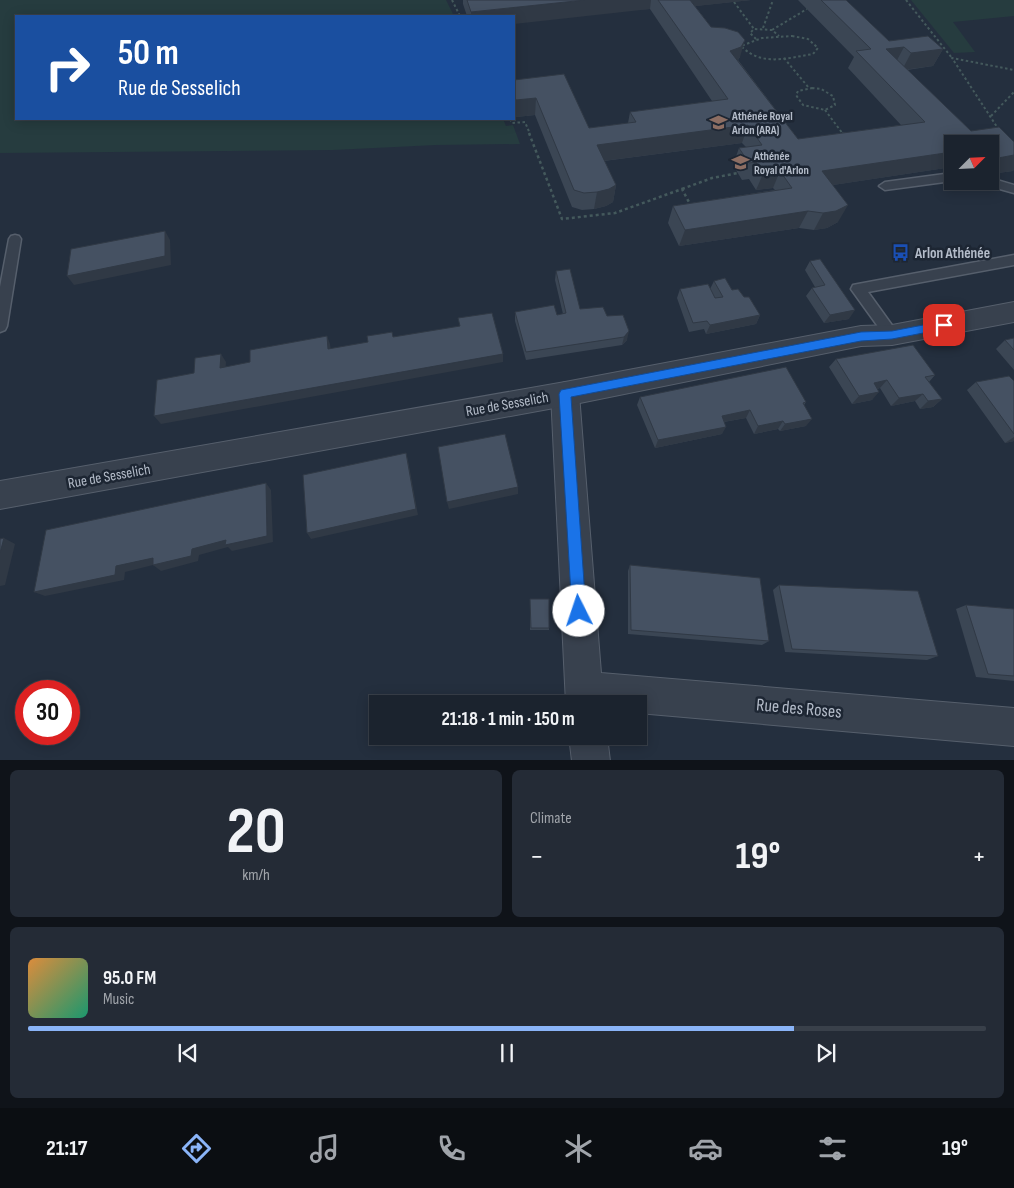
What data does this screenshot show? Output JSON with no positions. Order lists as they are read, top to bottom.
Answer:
{
  "streets": {
    "street": ["Rue de Sesselich", "Rue des Roses"]
  },
  "crossings": [
    ["Rue de Sesselich", "Rue des Roses"]
  ],
  "places": {
    "school or university": ["Athénée Royal Arlon (ARA)", "Athénée Royal d'Arlon"],
    "bus stop": ["Arlon Athénée"]
  },
  "north": "top right",
  "page": {
    "turn": ["50 m", "Rue de Sesselich"],
    "limit": "30",
    "trip": "21:18 · 1 min · 150 m",
    "tile": [
      ["20", "km/h"],
      "Climate"
    ],
    "heat": ["−", "19°", "+"],
    "song": ["95.0 FM", "Music"],
    "tabs": ["21:17", "19°"]
  }
}
